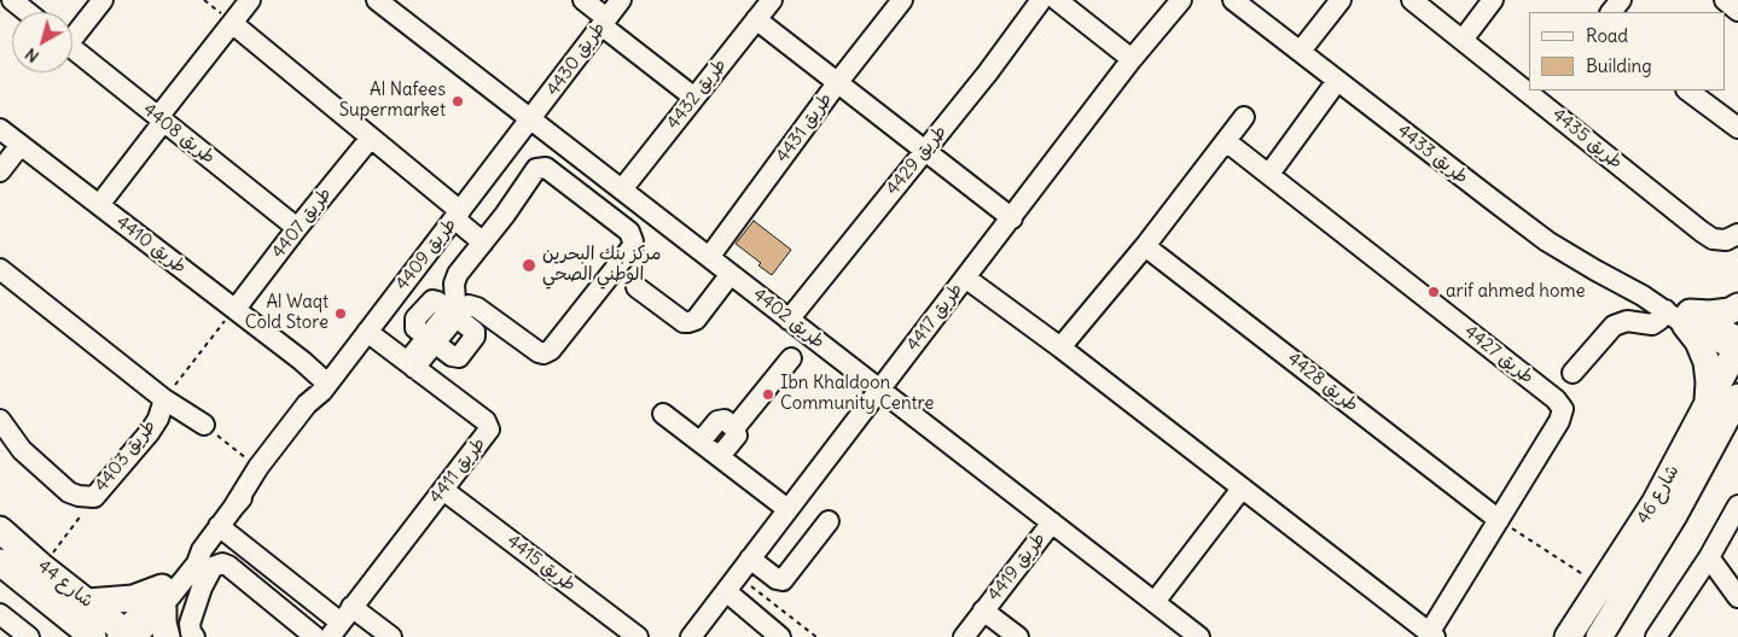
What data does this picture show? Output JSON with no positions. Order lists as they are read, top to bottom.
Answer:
{
  "streets": {
    "main road": ["شارع 46", "شارع 44"],
    "street": [
      "طريق 4430",
      "طريق 4432",
      "طريق 4431",
      "طريق 4408",
      "طريق 4435",
      "طريق 4433",
      "طريق 4429",
      "طريق 4407",
      "طريق 4410",
      "طريق 4409",
      "طريق 4417",
      "طريق 4402",
      "طريق 4427",
      "طريق 4428",
      "طريق 4403",
      "طريق 4411",
      "طريق 4415",
      "طريق 4419"
    ]
  },
  "crossings": [
    ["طريق 4430", "طريق 4409"],
    ["طريق 4430", "طريق 4402"],
    ["طريق 4432", "طريق 4402"],
    ["طريق 4431", "طريق 4402"],
    ["طريق 4408", "طريق 4407"],
    ["طريق 4433", "شارع 46"],
    ["طريق 4429", "طريق 4402"],
    ["طريق 4407", "طريق 4410"],
    ["طريق 4410", "طريق 4409"],
    ["طريق 4409", "طريق 4402"],
    ["طريق 4409", "طريق 4411"],
    ["طريق 4409", "شارع 44"],
    ["طريق 4417", "طريق 4402"],
    ["طريق 4417", "طريق 4427"],
    ["طريق 4402", "طريق 4419"],
    ["طريق 4427", "طريق 4428"],
    ["طريق 4411", "طريق 4415"]
  ],
  "places": [
    "Al Nafees Supermarket",
    "مركز بنك البحرين الوطني الصحي",
    "arif ahmed home",
    "Al Waqt Cold Store",
    "Ibn Khaldoon Community Centre"
  ],
  "legend": ["Road", "Building"],
  "north": "bottom left"
}
